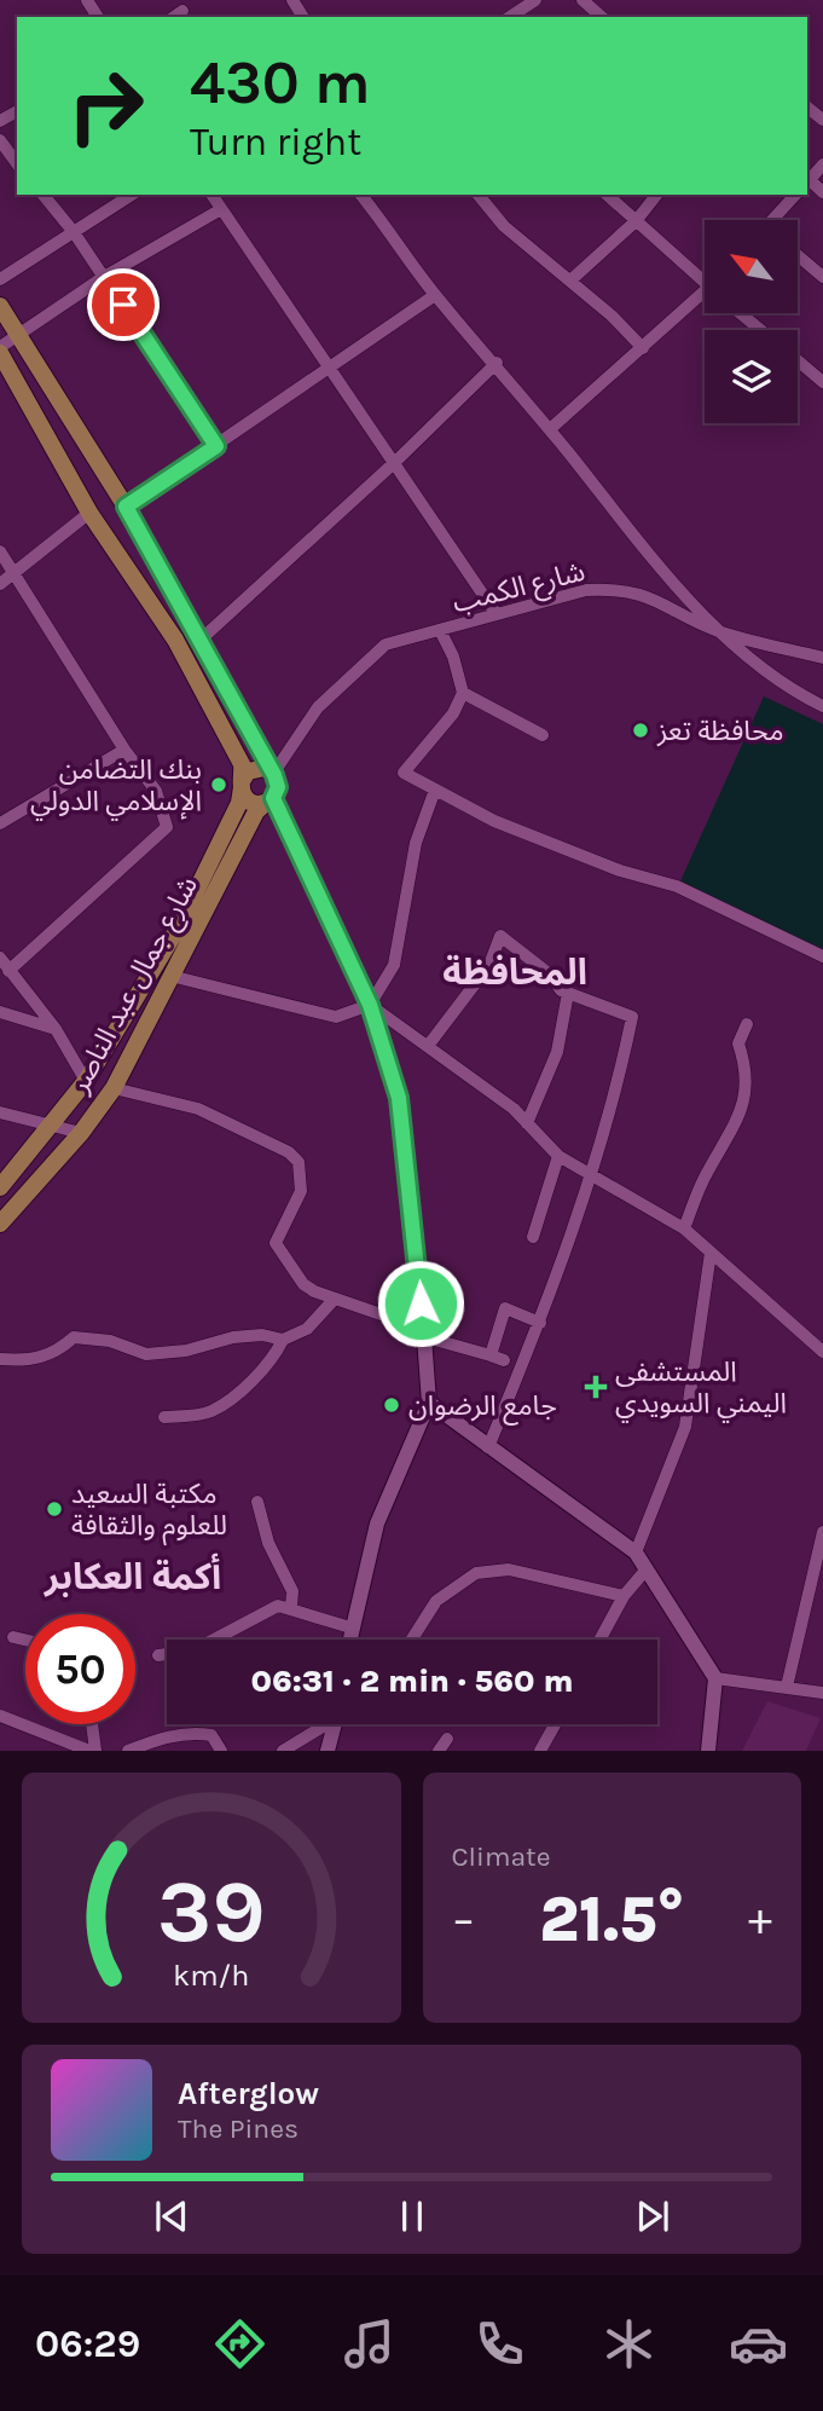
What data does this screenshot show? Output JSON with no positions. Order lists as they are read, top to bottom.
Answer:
{
  "streets": {
    "main road": ["شارع جمال عبد الناصر"],
    "street": ["شارع الكمب"]
  },
  "crossings": [
    ["شارع الكمب", "شارع جمال عبد الناصر"]
  ],
  "districts": ["المحافظة", "أكمة العكابر"],
  "places": {
    "other": [
      "محافظة تعز",
      "بنك التضامن الإسلامي الدولي",
      "جامع الرضوان",
      "مكتبة السعيد للعلوم والثقافة"
    ],
    "health": ["المستشفى اليمني السويدي"]
  },
  "north": "top left",
  "page": {
    "turn": ["430 m", "Turn right"],
    "limit": "50",
    "trip": "06:31 · 2 min · 560 m",
    "tile": "Climate",
    "heat": ["−", "21.5°", "+"],
    "song": ["Afterglow", "The Pines"],
    "tabs": "06:29",
    "gauge": ["39", "km/h"]
  }
}
